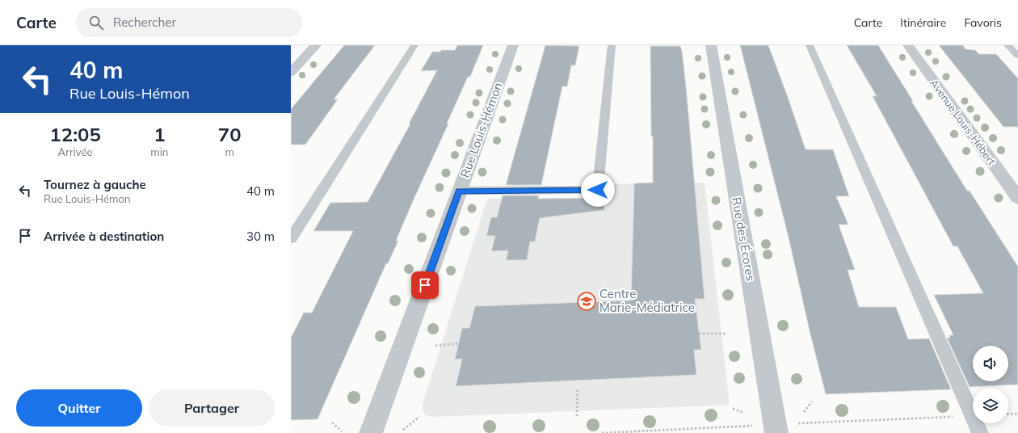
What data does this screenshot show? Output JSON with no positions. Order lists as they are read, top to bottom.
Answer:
{
  "streets": {
    "street": ["Avenue Louis-Hébert", "Rue Louis-Hémon", "Rue des Écores"]
  },
  "places": {
    "school or university": ["Centre Marie-Médiatrice"]
  },
  "page": {
    "header": "Carte",
    "search": "Rechercher",
    "nav": ["Carte", "Itinéraire", "Favoris"],
    "turn": ["40 m", "Rue Louis-Hémon"],
    "eta": [
      "12:05",
      "Arrivée",
      "1",
      "min",
      "70",
      "m"
    ],
    "list": [
      {
        "name": "Tournez à gauche",
        "note": "Rue Louis-Hémon",
        "value": "40 m"
      },
      {
        "name": "Arrivée à destination",
        "value": "30 m"
      }
    ],
    "buttons": ["Quitter", "Partager"]
  }
}
